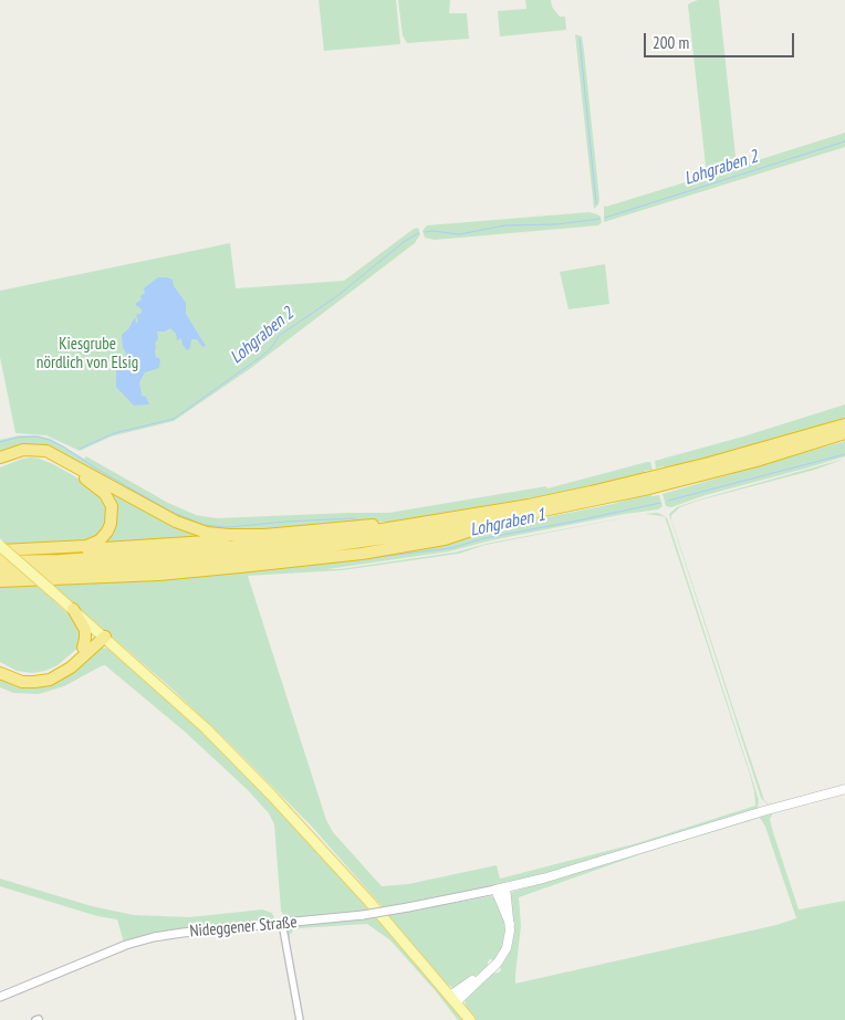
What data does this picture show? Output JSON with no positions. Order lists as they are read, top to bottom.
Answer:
{
  "streets": {
    "street": ["Nideggener Straße"]
  },
  "water": ["Lohgraben 2", "Lohgraben 1"],
  "parks": ["Kiesgrube nördlich von Elsig"],
  "scale_bar": "200 m"
}
